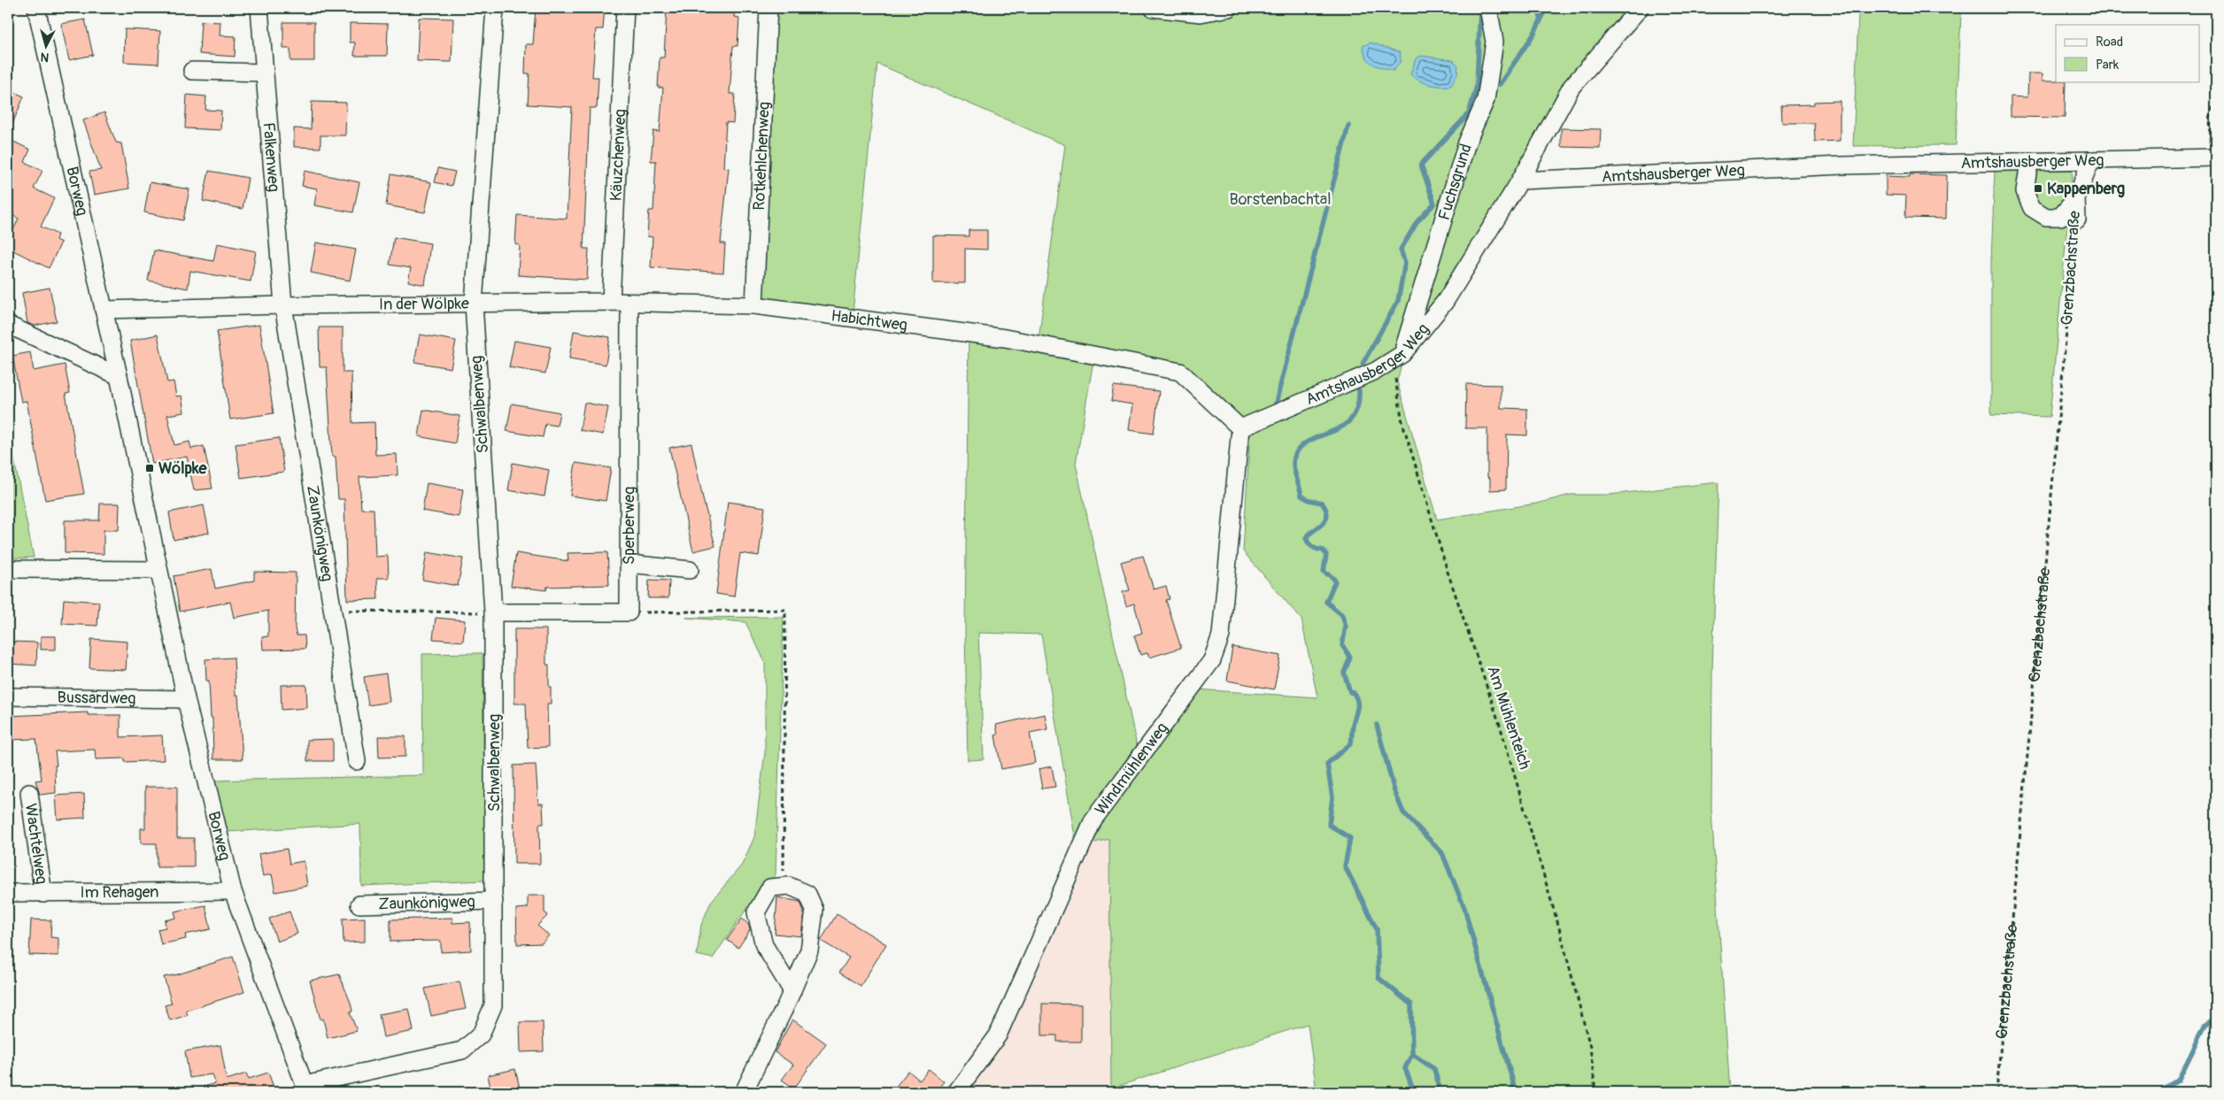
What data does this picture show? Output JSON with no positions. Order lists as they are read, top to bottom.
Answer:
{
  "streets": {
    "street": [
      "Käuzchenweg",
      "Falkenweg",
      "Rotkehlchenweg",
      "Amtshausberger Weg",
      "Fuchsgrund",
      "Borweg",
      "Grenzbachstraße",
      "In der Wölpke",
      "Habichtweg",
      "Schwalbenweg",
      "Sperberweg",
      "Zaunkönigweg",
      "Bussardweg",
      "Windmühlenweg",
      "Wachtelweg",
      "Im Rehagen"
    ],
    "path": ["Am Mühlenteich"]
  },
  "crossings": [
    ["Käuzchenweg", "Habichtweg"],
    ["Falkenweg", "In der Wölpke"],
    ["Falkenweg", "Zaunkönigweg"],
    ["Rotkehlchenweg", "Habichtweg"],
    ["Amtshausberger Weg", "Fuchsgrund"],
    ["Amtshausberger Weg", "Grenzbachstraße"],
    ["Amtshausberger Weg", "Habichtweg"],
    ["Amtshausberger Weg", "Am Mühlenteich"],
    ["Amtshausberger Weg", "Windmühlenweg"],
    ["Fuchsgrund", "Am Mühlenteich"],
    ["Borweg", "In der Wölpke"],
    ["Borweg", "Schwalbenweg"],
    ["Borweg", "Bussardweg"],
    ["Borweg", "Im Rehagen"],
    ["In der Wölpke", "Habichtweg"],
    ["In der Wölpke", "Schwalbenweg"],
    ["In der Wölpke", "Zaunkönigweg"],
    ["Habichtweg", "Schwalbenweg"],
    ["Habichtweg", "Sperberweg"],
    ["Habichtweg", "Windmühlenweg"],
    ["Schwalbenweg", "Zaunkönigweg"],
    ["Wachtelweg", "Im Rehagen"]
  ],
  "parks": ["Borstenbachtal"],
  "places": {
    "transit": ["Kappenberg", "Wölpke"]
  },
  "legend": ["Road", "Park"],
  "north": "bottom"
}
